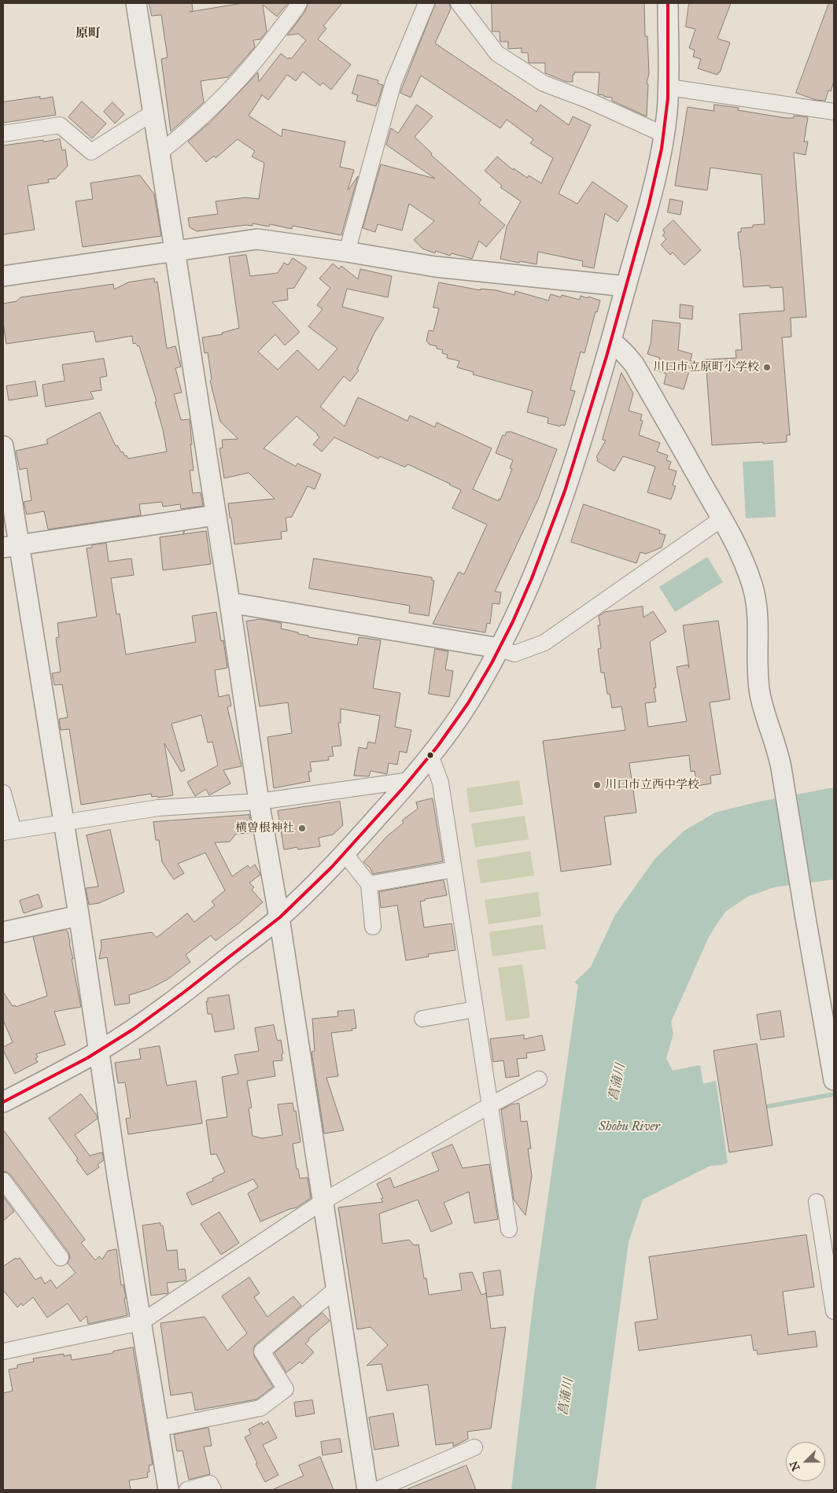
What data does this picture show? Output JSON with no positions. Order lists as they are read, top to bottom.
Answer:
{
  "districts": ["原町"],
  "water": ["菖蒲川", "Shobu River"],
  "places": ["川口市立原町小学校", "川口市立西中学校", "横曽根神社"],
  "north": "bottom left"
}
